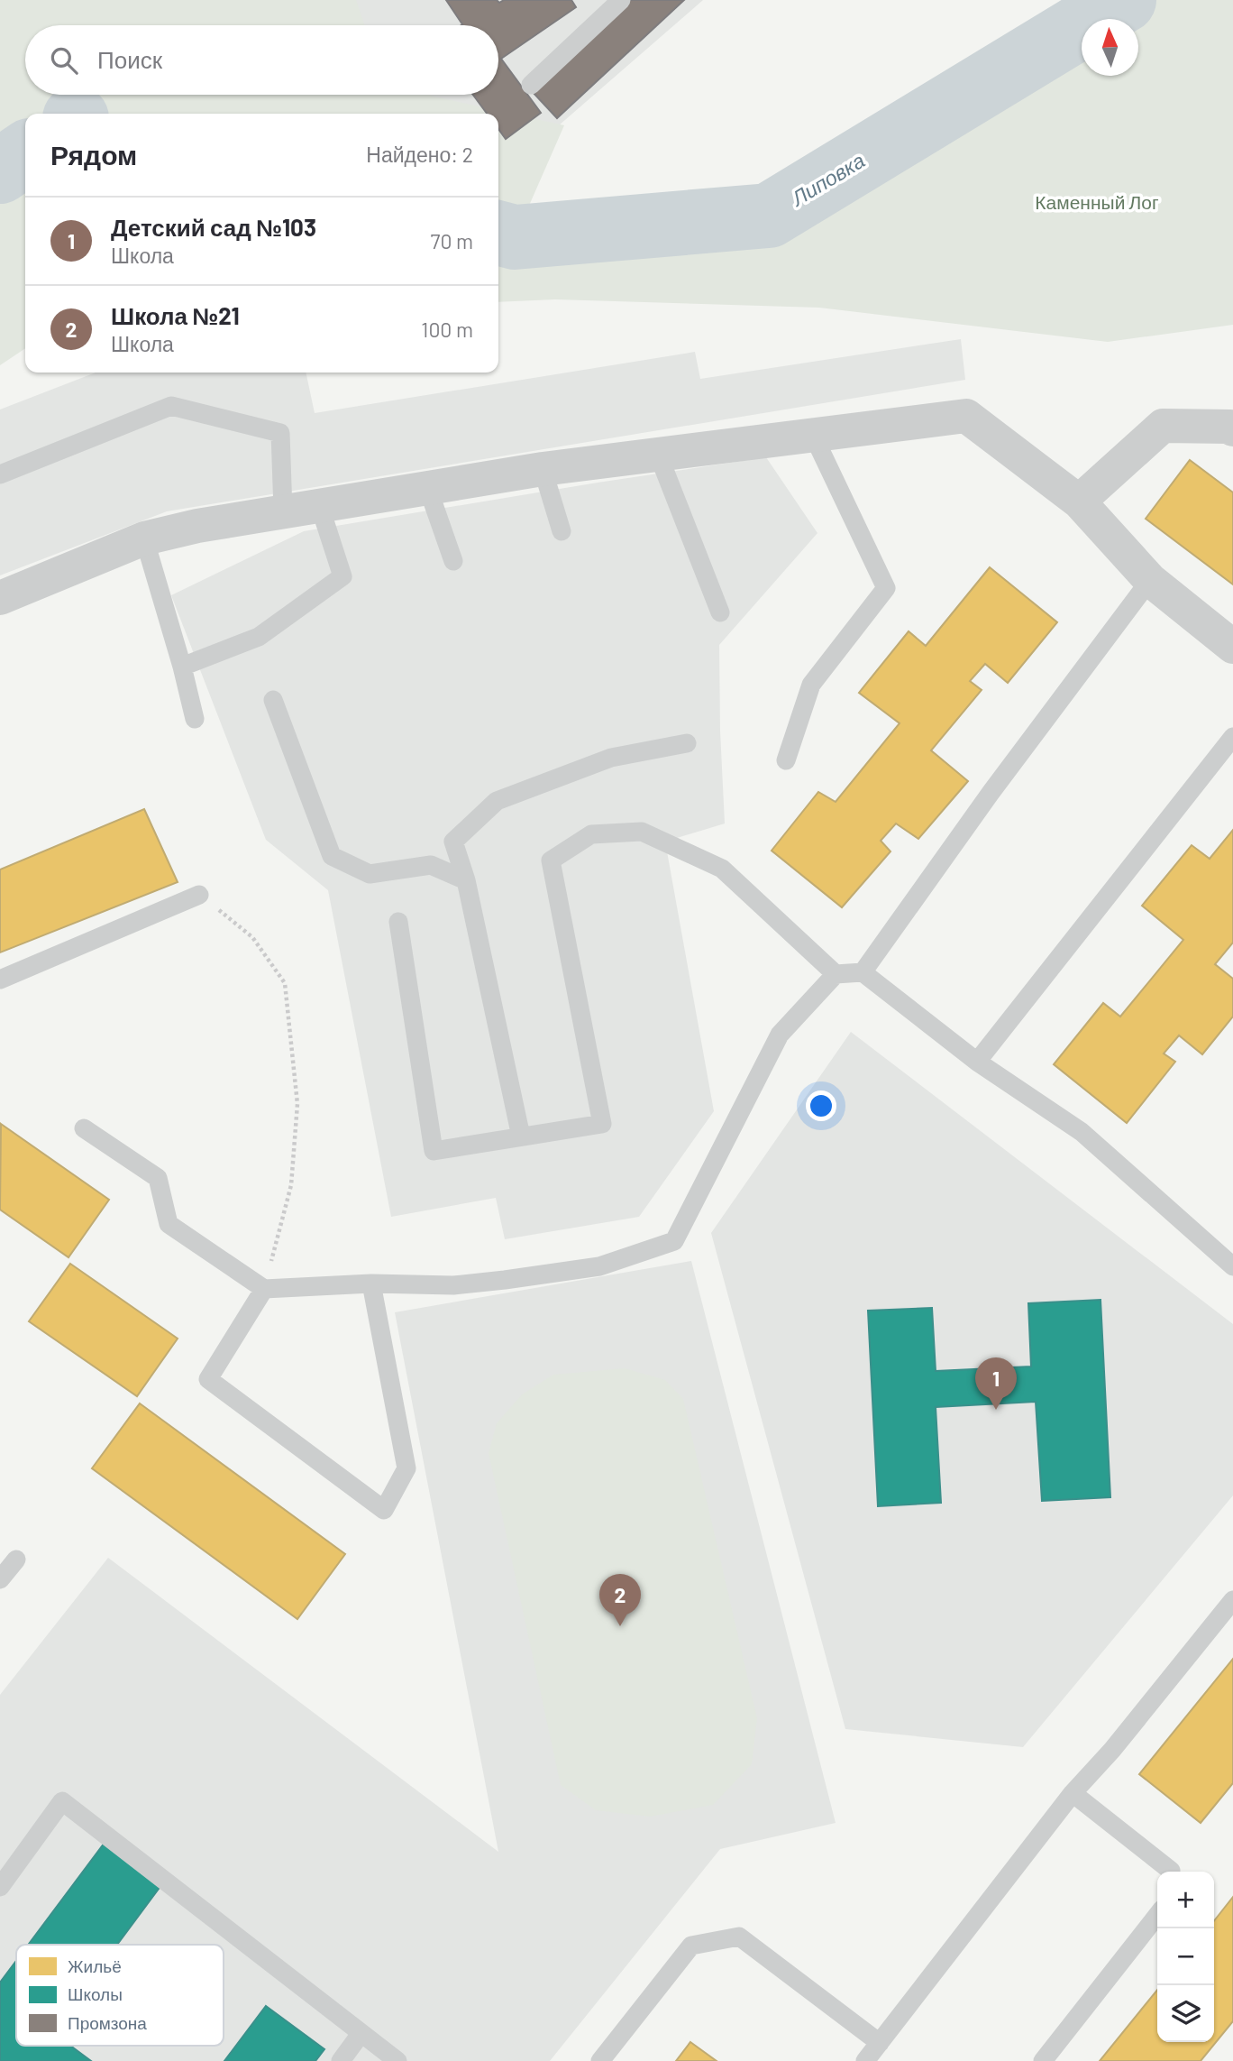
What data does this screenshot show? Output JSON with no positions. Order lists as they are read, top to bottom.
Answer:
{
  "water": ["Липовка"],
  "parks": ["Каменный Лог"],
  "legend": ["Жильё", "Школы", "Промзона"],
  "north": "top",
  "page": {
    "search": "Поиск",
    "heading": ["Рядом", "Найдено: 2"],
    "list": [
      {
        "mark": "1",
        "name": "Детский сад №103",
        "note": "Школа",
        "value": "70 m"
      },
      {
        "mark": "2",
        "name": "Школа №21",
        "note": "Школа",
        "value": "100 m"
      }
    ],
    "pins": ["1", "2"],
    "map_buttons": ["+", "−"]
  }
}
